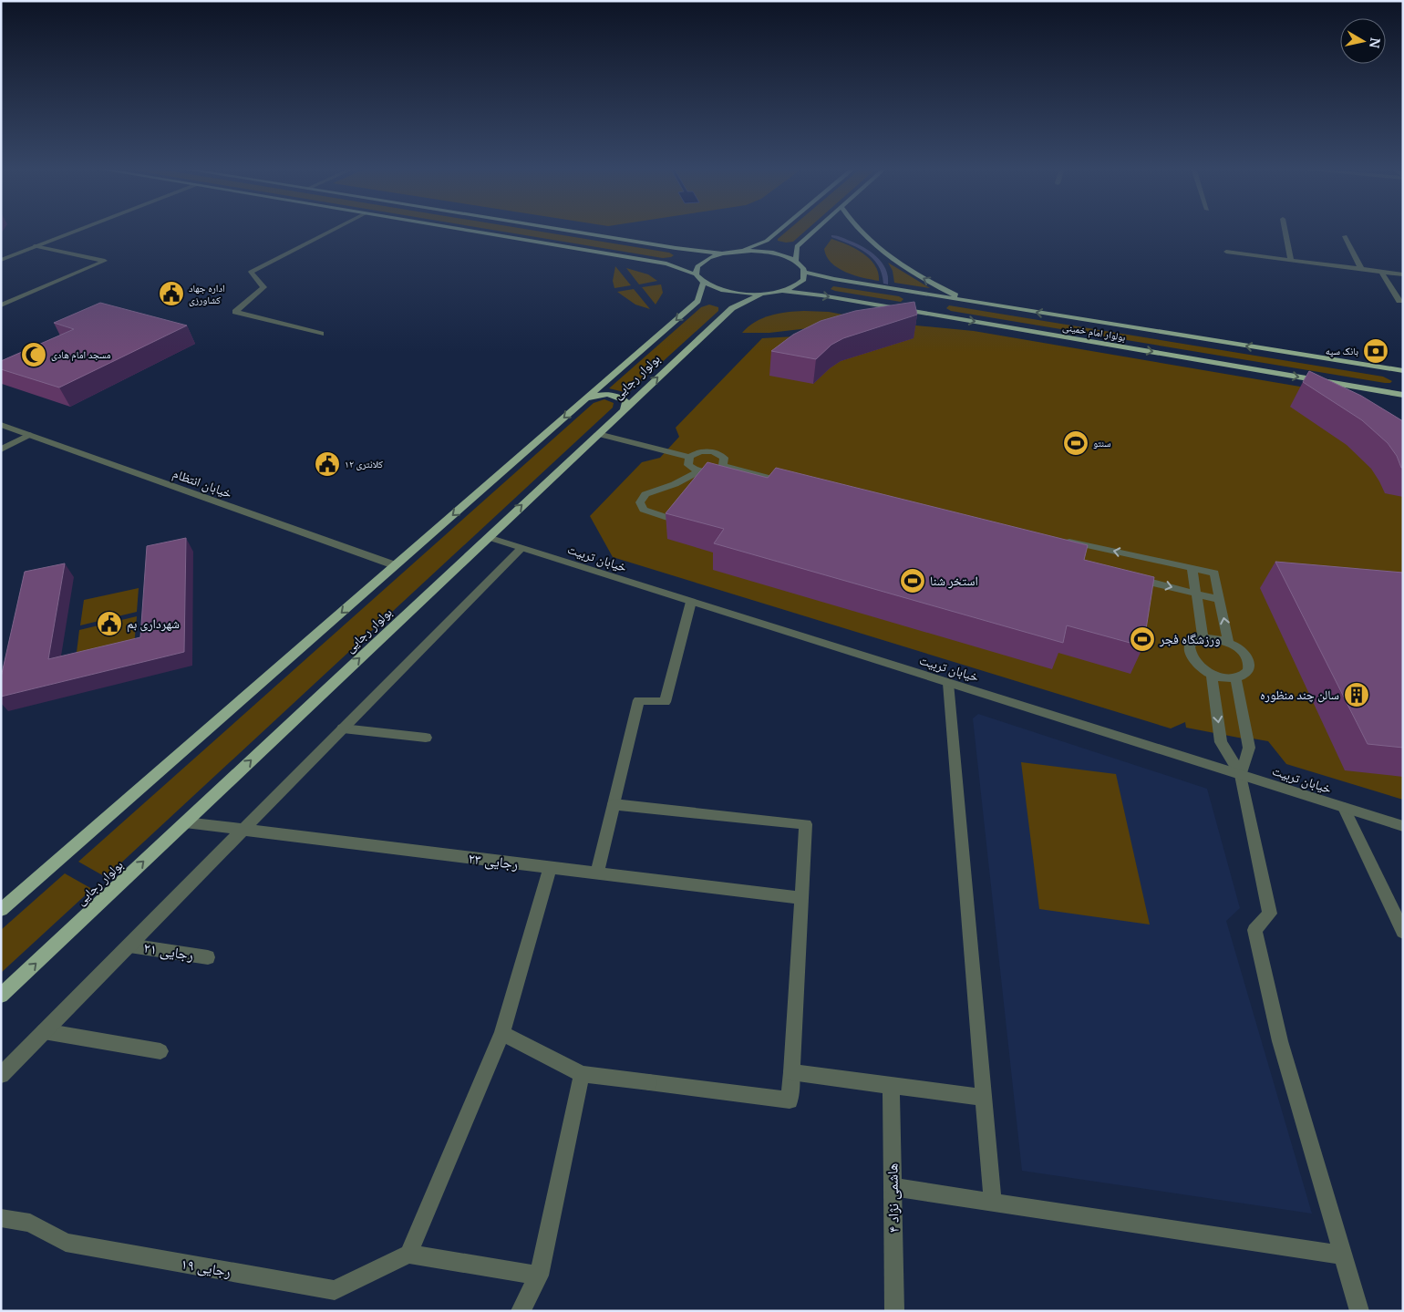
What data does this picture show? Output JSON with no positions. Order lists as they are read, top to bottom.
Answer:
{
  "streets": {
    "main road": ["بولوار امام خمینی", "بولوار رجایی"],
    "street": [
      "خیابان انتظام",
      "خیابان تربیت",
      "رجایی ۲۳",
      "رجایی ۲۱",
      "هاشمی نژاد ۴",
      "رجایی ۱۹"
    ]
  },
  "crossings": [
    ["بولوار رجایی", "خیابان انتظام"],
    ["بولوار رجایی", "خیابان تربیت"],
    ["بولوار رجایی", "رجایی ۲۳"]
  ],
  "places": {
    "public building": ["اداره جهاد کشاورزی", "کلانتری ۱۲", "شهرداری بم"],
    "bank": ["بانک سپه"],
    "mosque": ["مسجد امام هادی"],
    "sports": ["سنتو", "استخر شنا", "ورزشگاه فجر"],
    "building": ["سالن چند منظوره"]
  },
  "north": "right"
}
